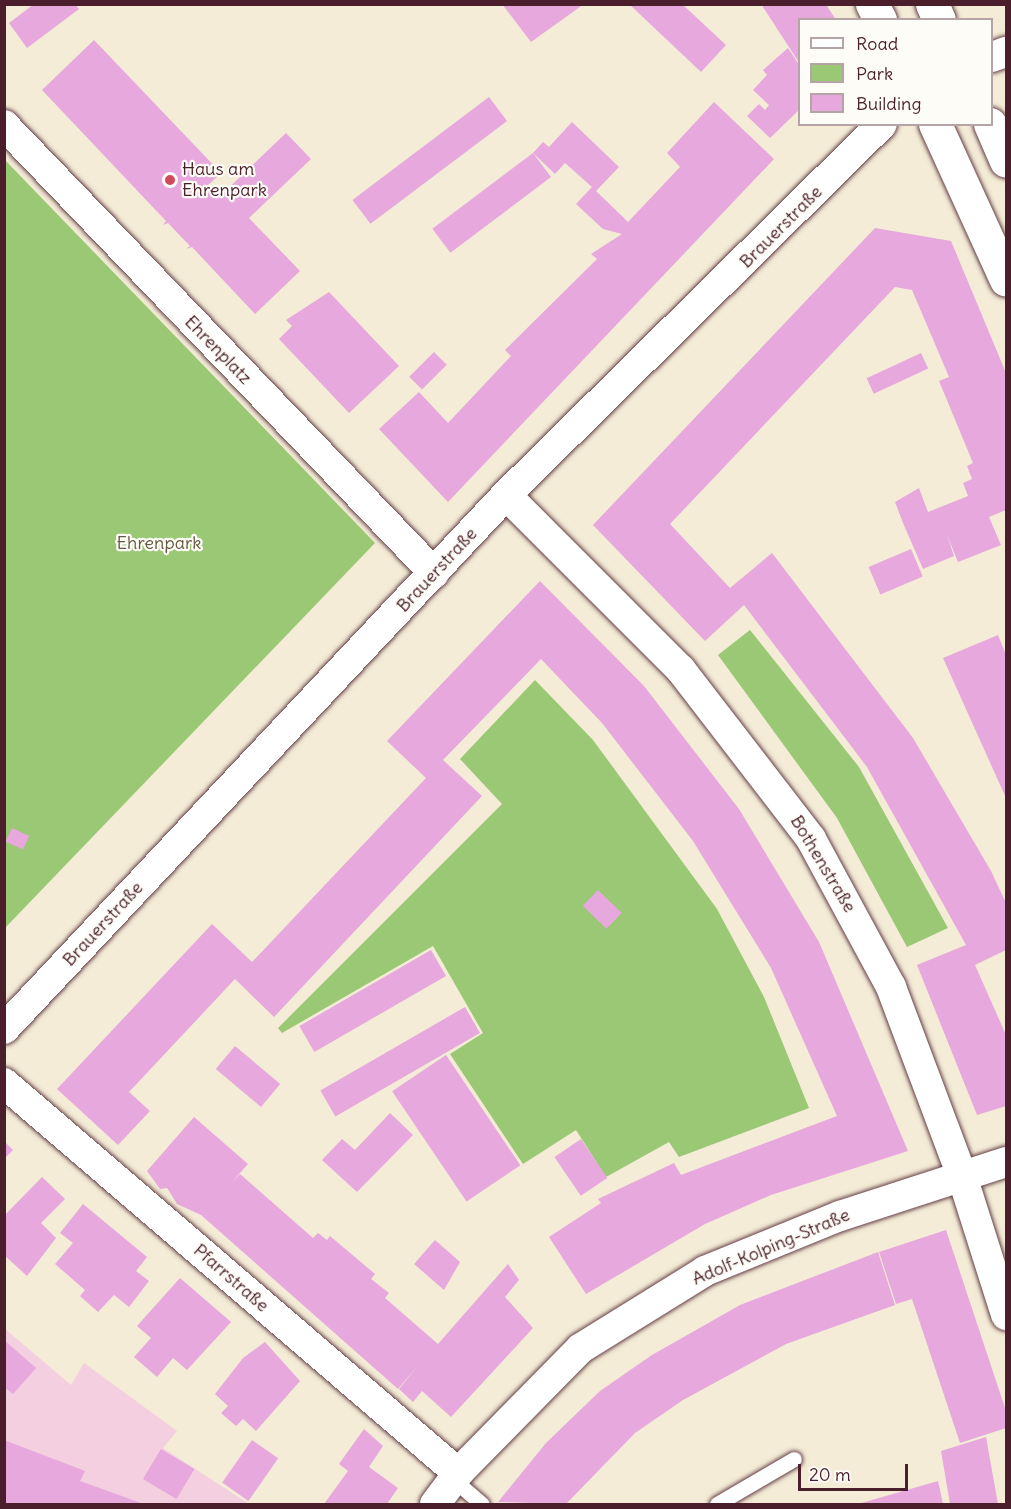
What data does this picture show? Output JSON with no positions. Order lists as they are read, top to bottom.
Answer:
{
  "streets": {
    "street": [
      "Brauerstraße",
      "Ehrenplatz",
      "Bothenstraße",
      "Adolf-Kolping-Straße",
      "Pfarrstraße"
    ]
  },
  "crossings": [
    ["Brauerstraße", "Ehrenplatz"],
    ["Brauerstraße", "Bothenstraße"],
    ["Bothenstraße", "Adolf-Kolping-Straße"],
    ["Adolf-Kolping-Straße", "Pfarrstraße"]
  ],
  "parks": ["Ehrenpark"],
  "places": ["Haus am Ehrenpark"],
  "legend": ["Road", "Park", "Building"],
  "scale_bar": "20 m"
}
